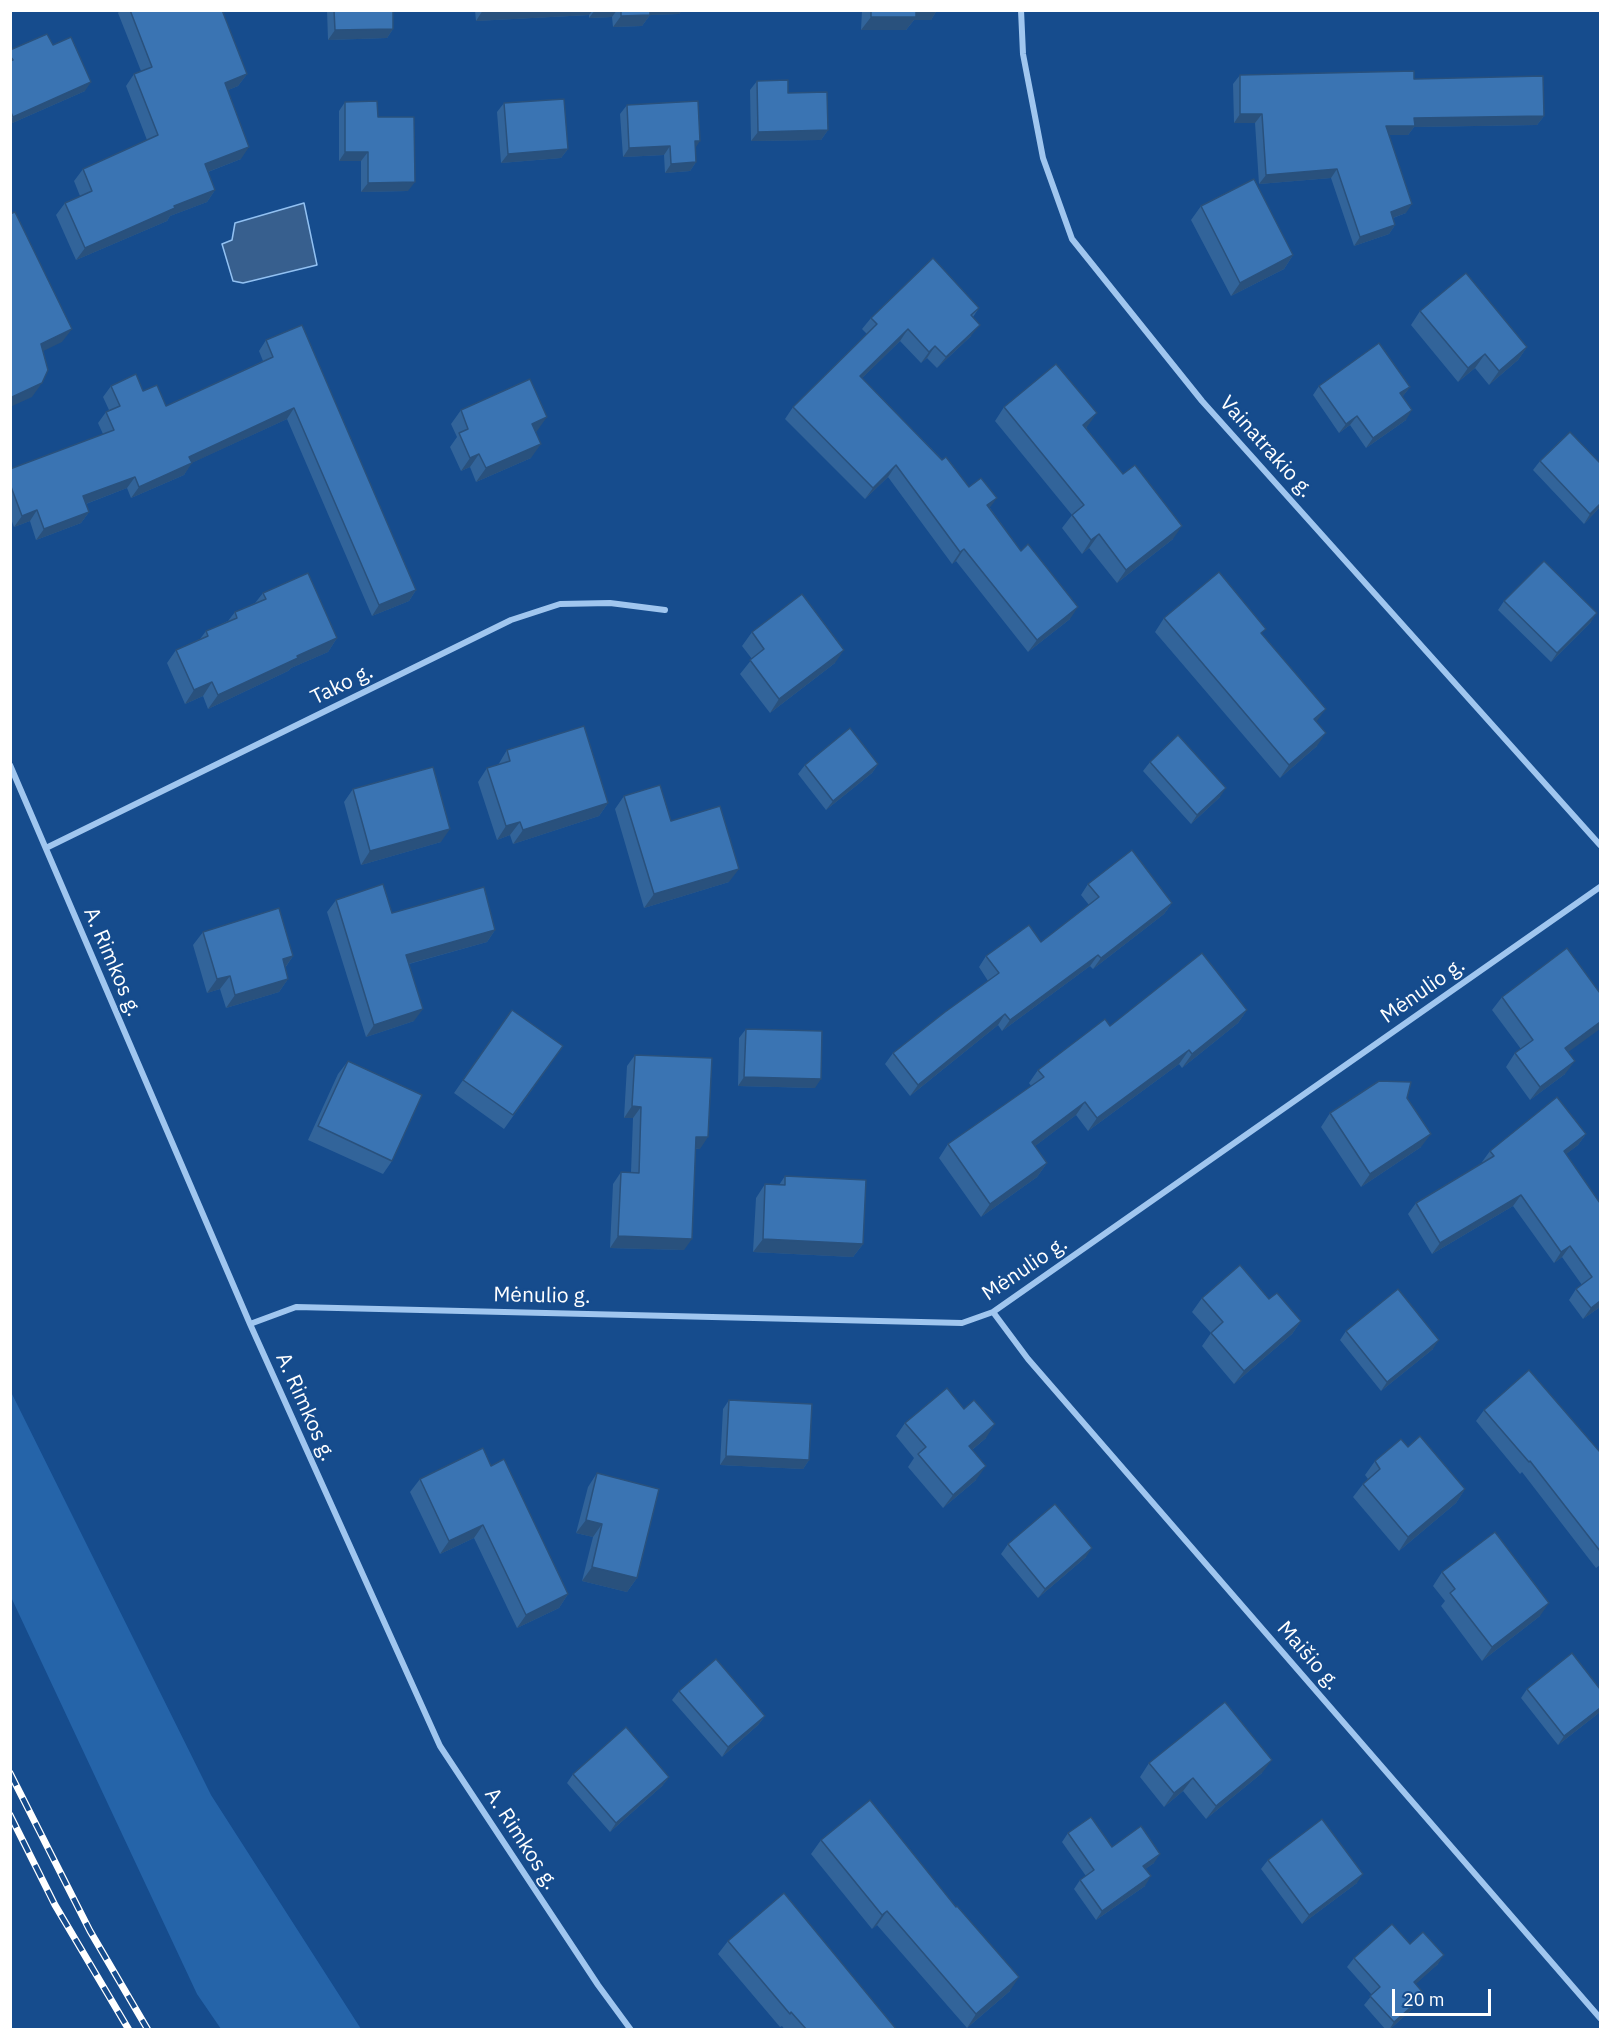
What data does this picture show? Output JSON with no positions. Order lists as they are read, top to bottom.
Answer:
{
  "streets": {
    "street": [
      "Vainatrakio g.",
      "Tako g.",
      "A. Rimkos g.",
      "Mėnulio g.",
      "Maišio g."
    ]
  },
  "crossings": [
    ["Tako g.", "A. Rimkos g."],
    ["A. Rimkos g.", "Mėnulio g."],
    ["Mėnulio g.", "Maišio g."]
  ],
  "scale_bar": "20 m"
}
